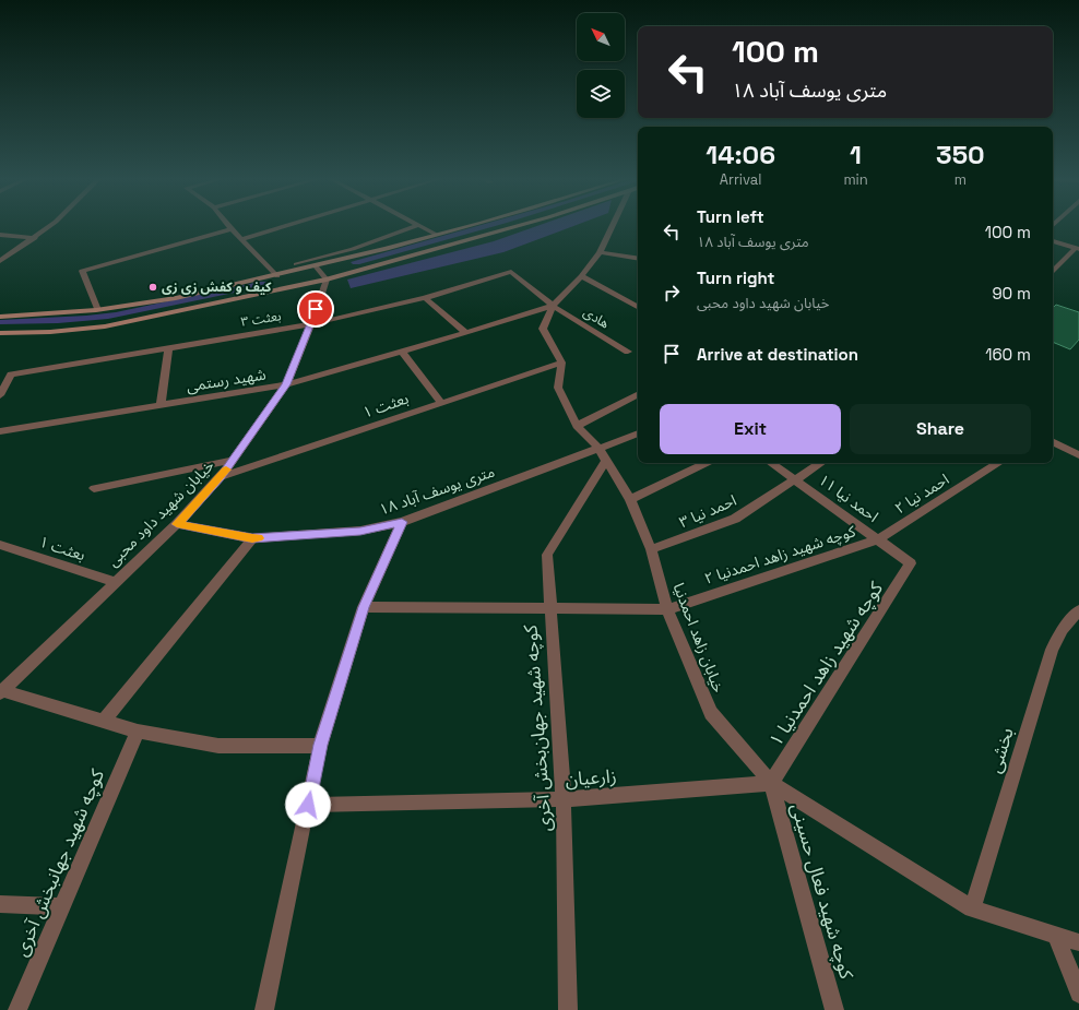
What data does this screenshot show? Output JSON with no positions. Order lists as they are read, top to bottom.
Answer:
{
  "streets": {
    "street": [
      "هادی",
      "بعثت ۳",
      "شهید رستمی",
      "بعثت ۱",
      "۱۸ متری یوسف آباد",
      "احمد نیا ۲",
      "احمد نیا ۱۱",
      "احمد نیا ۳",
      "خیابان شهید داود محبی",
      "کوچه شهید زاهد احمدنیا ۲",
      "خیابان زاهد احمدنیا",
      "کوچه شهید زاهد احمدنیا ۱",
      "کوچه شهید جهان‌بخش آخری",
      "بخشی",
      "زارعیان",
      "کوچه شهید جهانبخش آخری",
      "کوچه شهید فعال حسینی"
    ]
  },
  "crossings": [
    ["هادی", "بعثت ۳"],
    ["هادی", "شهید رستمی"],
    ["بعثت ۳", "خیابان شهید داود محبی"],
    ["شهید رستمی", "خیابان شهید داود محبی"],
    ["بعثت ۱", "خیابان شهید داود محبی"],
    ["بعثت ۱", "خیابان زاهد احمدنیا"],
    ["۱۸ متری یوسف آباد", "خیابان شهید داود محبی"],
    ["۱۸ متری یوسف آباد", "خیابان زاهد احمدنیا"],
    ["احمد نیا ۲", "احمد نیا ۱۱"],
    ["احمد نیا ۲", "کوچه شهید زاهد احمدنیا ۲"],
    ["احمد نیا ۱۱", "احمد نیا ۳"],
    ["احمد نیا ۱۱", "کوچه شهید زاهد احمدنیا ۲"],
    ["احمد نیا ۱۱", "کوچه شهید زاهد احمدنیا ۱"],
    ["احمد نیا ۳", "خیابان زاهد احمدنیا"],
    ["کوچه شهید زاهد احمدنیا ۲", "خیابان زاهد احمدنیا"],
    ["کوچه شهید زاهد احمدنیا ۲", "کوچه شهید جهان‌بخش آخری"],
    ["خیابان زاهد احمدنیا", "کوچه شهید زاهد احمدنیا ۱"],
    ["خیابان زاهد احمدنیا", "کوچه شهید جهان‌بخش آخری"],
    ["خیابان زاهد احمدنیا", "بخشی"],
    ["خیابان زاهد احمدنیا", "زارعیان"],
    ["خیابان زاهد احمدنیا", "کوچه شهید فعال حسینی"],
    ["کوچه شهید زاهد احمدنیا ۱", "زارعیان"],
    ["کوچه شهید زاهد احمدنیا ۱", "کوچه شهید فعال حسینی"],
    ["کوچه شهید جهان‌بخش آخری", "زارعیان"],
    ["زارعیان", "کوچه شهید فعال حسینی"]
  ],
  "places": ["کیف و کفش زی زی"],
  "north": "top left",
  "page": {
    "turn": ["100 m", "۱۸ متری یوسف آباد"],
    "eta": [
      "14:06",
      "Arrival",
      "1",
      "min",
      "350",
      "m"
    ],
    "list": [
      {
        "name": "Turn left",
        "note": "۱۸ متری یوسف آباد",
        "value": "100 m"
      },
      {
        "name": "Turn right",
        "note": "خیابان شهید داود محبی",
        "value": "90 m"
      },
      {
        "name": "Arrive at destination",
        "value": "160 m"
      }
    ],
    "buttons": ["Exit", "Share"]
  }
}
